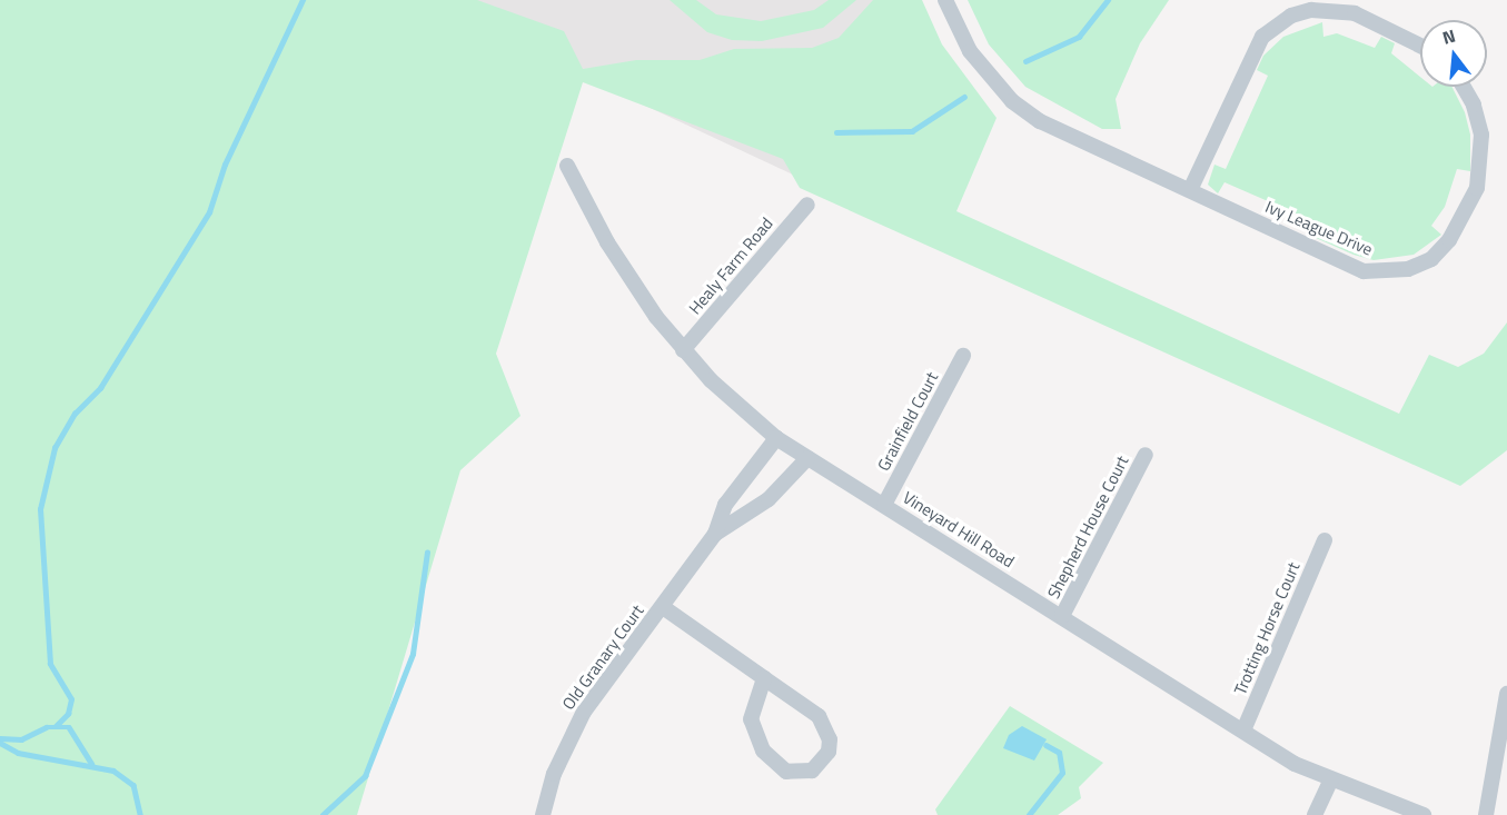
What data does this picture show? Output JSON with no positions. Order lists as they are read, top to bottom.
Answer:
{
  "streets": {
    "street": [
      "Ivy League Drive",
      "Healy Farm Road",
      "Grainfield Court",
      "Shepherd House Court",
      "Vineyard Hill Road",
      "Trotting Horse Court",
      "Old Granary Court"
    ]
  },
  "crossings": [
    ["Healy Farm Road", "Vineyard Hill Road"],
    ["Grainfield Court", "Vineyard Hill Road"],
    ["Shepherd House Court", "Vineyard Hill Road"],
    ["Vineyard Hill Road", "Trotting Horse Court"],
    ["Vineyard Hill Road", "Old Granary Court"]
  ],
  "north": "top"
}
